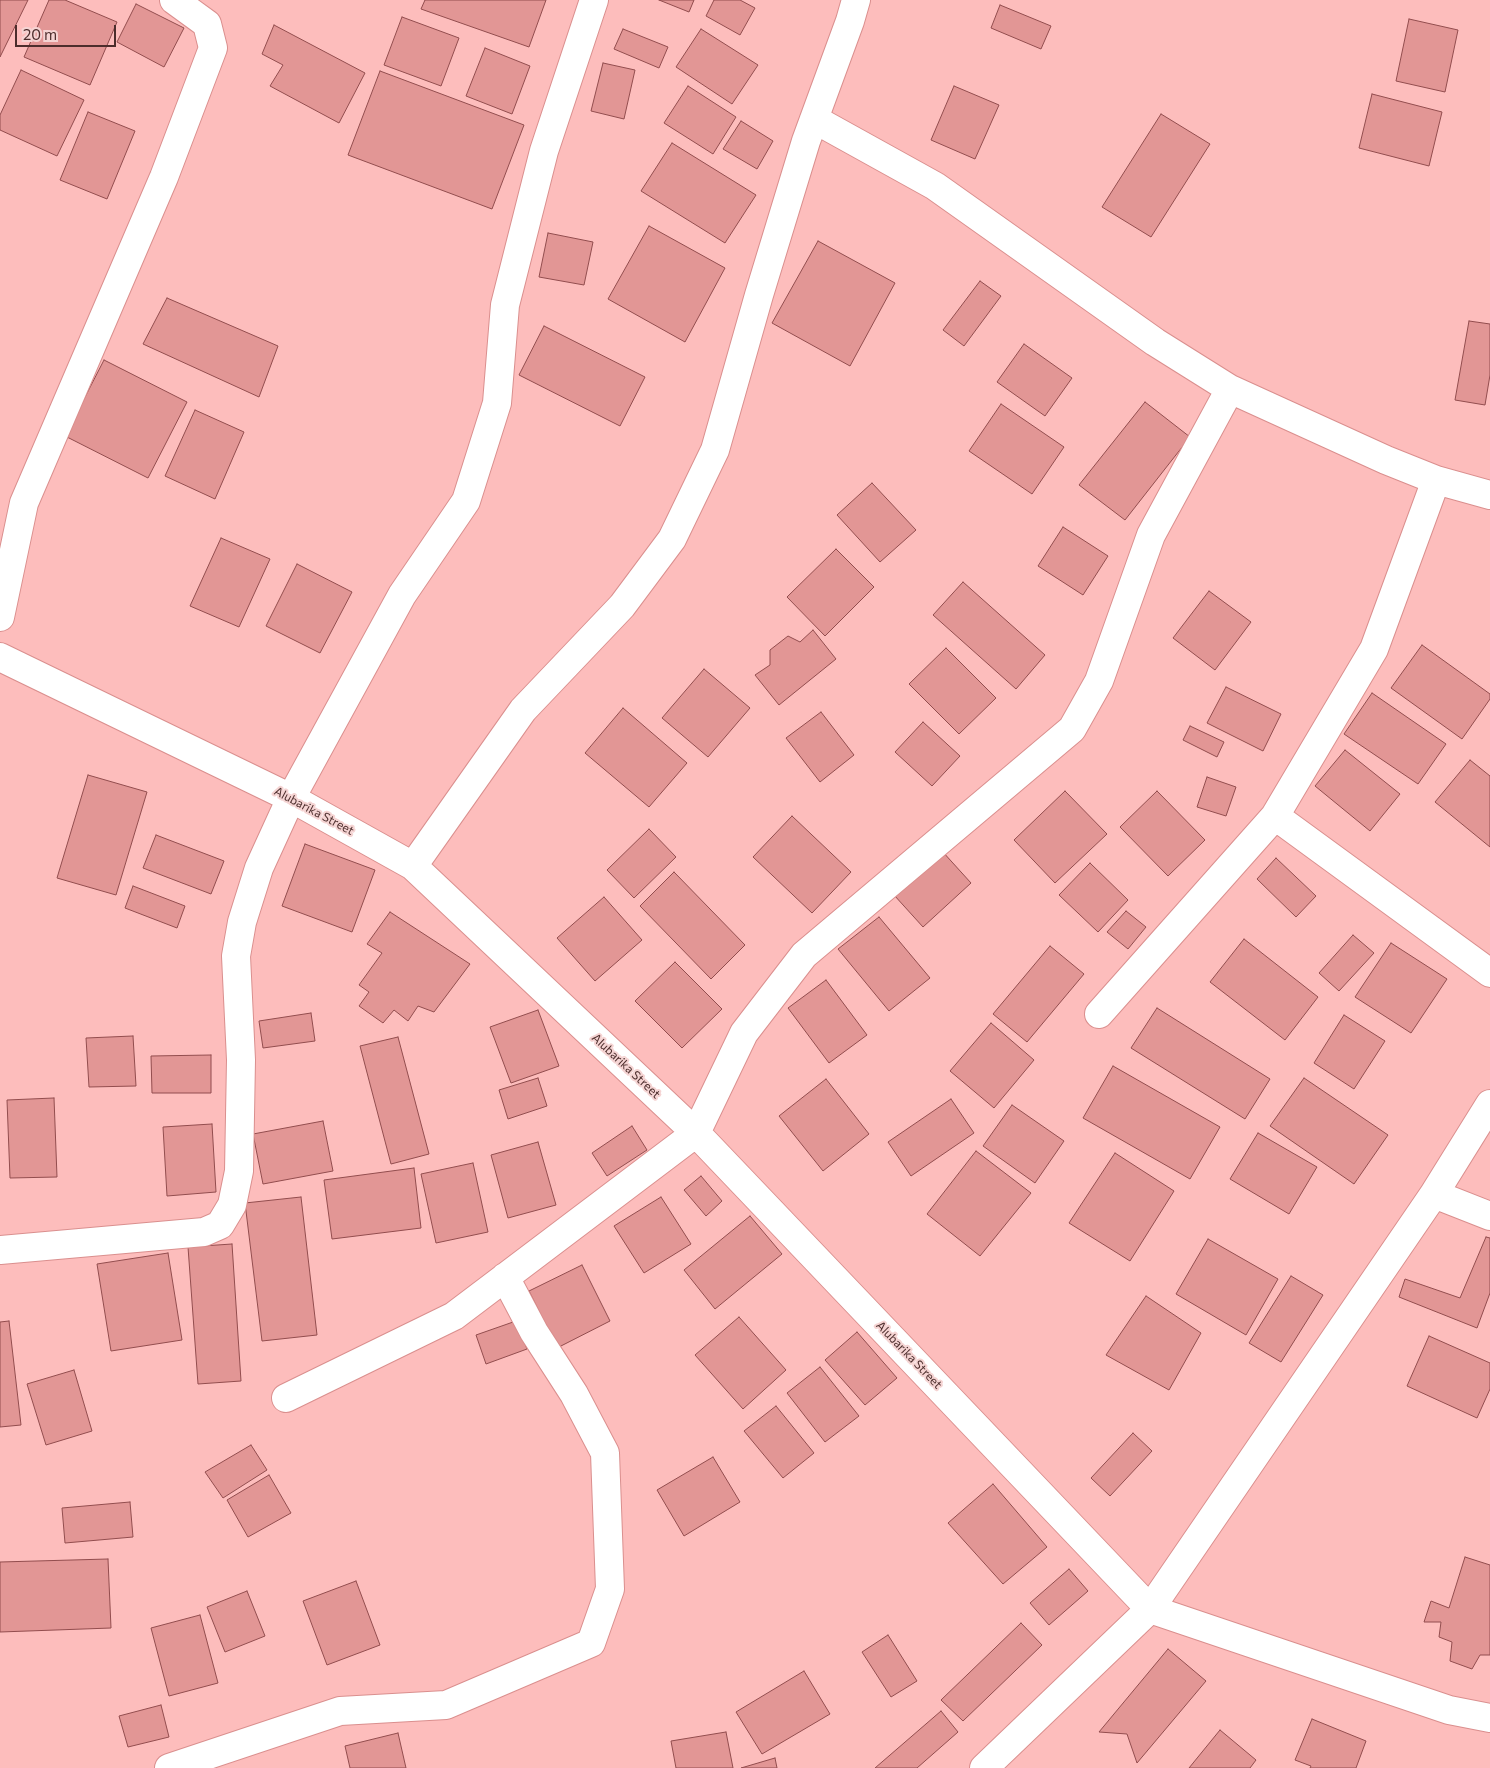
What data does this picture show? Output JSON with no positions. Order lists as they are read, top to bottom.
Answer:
{
  "streets": {
    "street": ["Alubarika Street"]
  },
  "scale_bar": "20 m"
}
